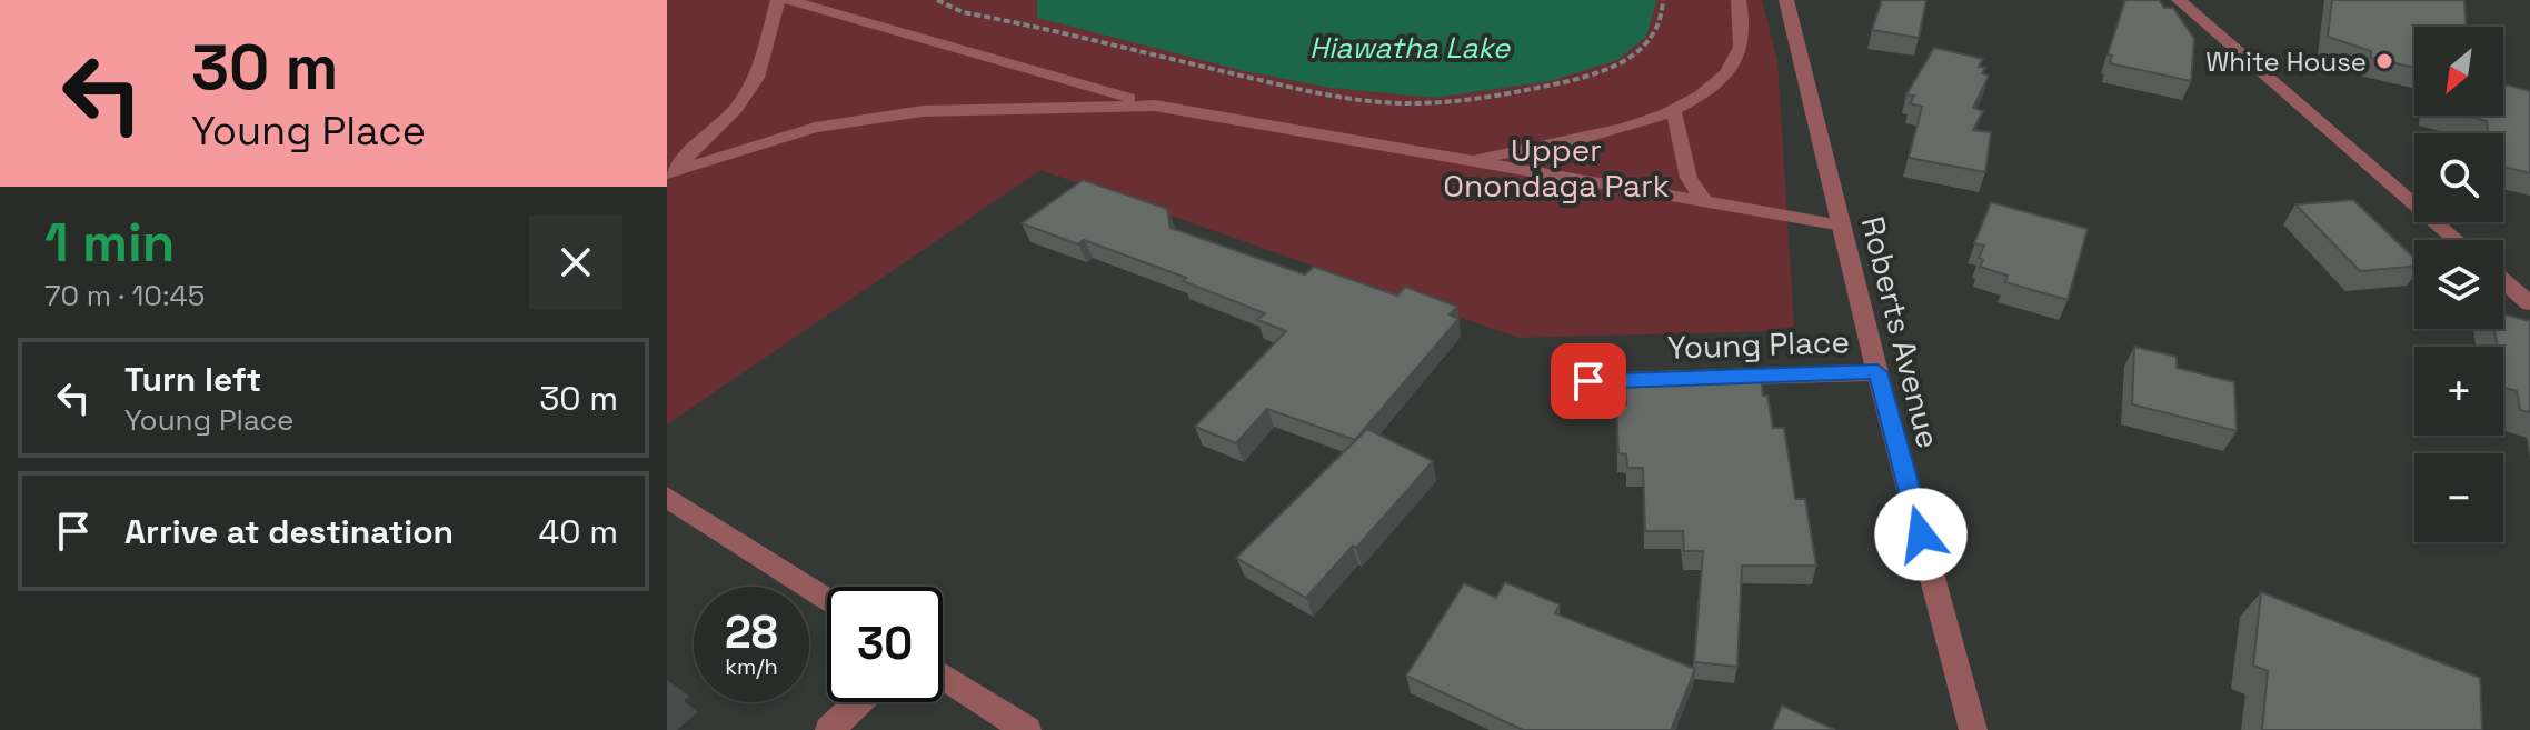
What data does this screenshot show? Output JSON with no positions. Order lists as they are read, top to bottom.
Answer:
{
  "streets": {
    "street": ["Roberts Avenue", "Young Place"]
  },
  "crossings": [
    ["Roberts Avenue", "Young Place"]
  ],
  "water": ["Hiawatha Lake"],
  "parks": ["Upper Onondaga Park"],
  "places": ["White House"],
  "north": "bottom left",
  "page": {
    "turn": ["30 m", "Young Place"],
    "map_buttons": ["+", "−"],
    "heading": ["1 min", "70 m · 10:45"],
    "list": [
      {
        "name": "Turn left",
        "note": "Young Place",
        "value": "30 m"
      },
      {
        "name": "Arrive at destination",
        "value": "40 m"
      }
    ],
    "speed": "28 km/h",
    "limit": "30"
  }
}
